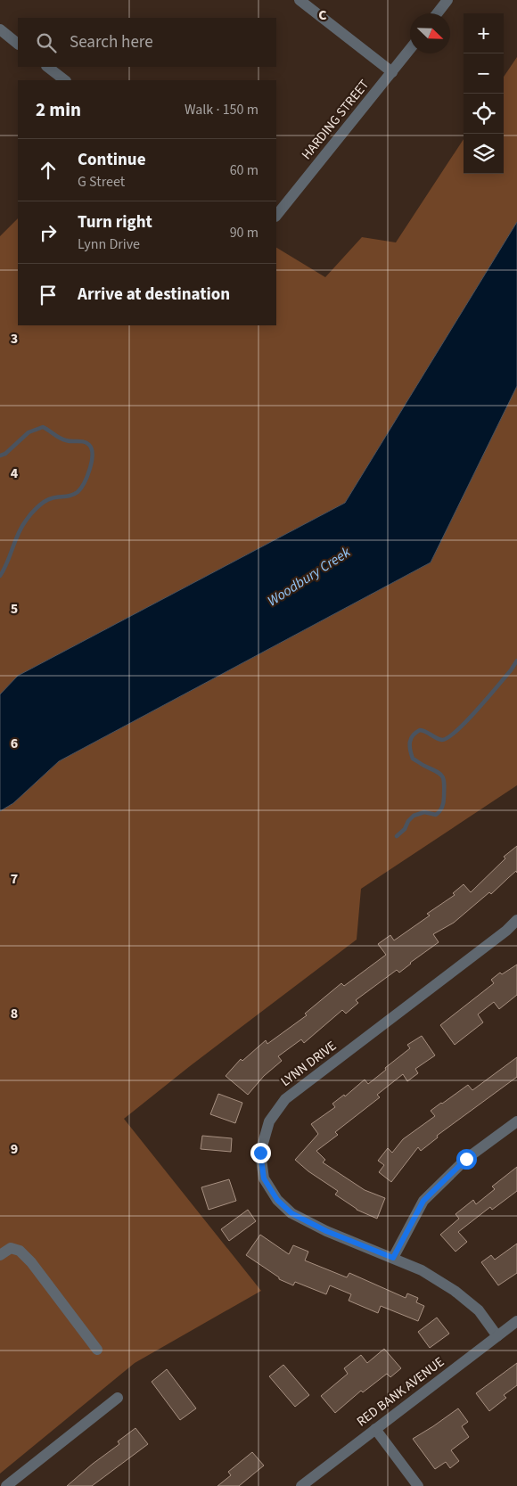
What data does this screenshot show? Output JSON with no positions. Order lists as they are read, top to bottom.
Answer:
{
  "streets": {
    "street": ["HARDING STREET", "LYNN DRIVE", "RED BANK AVENUE"]
  },
  "crossings": [
    ["LYNN DRIVE", "RED BANK AVENUE"]
  ],
  "water": ["Woodbury Creek"],
  "north": "bottom right",
  "page": {
    "map_buttons": ["+", "−"],
    "search": "Search here",
    "heading": ["2 min", "Walk · 150 m"],
    "list": [
      ["Continue", "G Street", "60 m"],
      ["Turn right", "Lynn Drive", "90 m"],
      "Arrive at destination"
    ]
  },
  "grid": {
    "columns": ["C"],
    "rows": [
      "3",
      "4",
      "5",
      "6",
      "7",
      "8",
      "9"
    ]
  }
}
